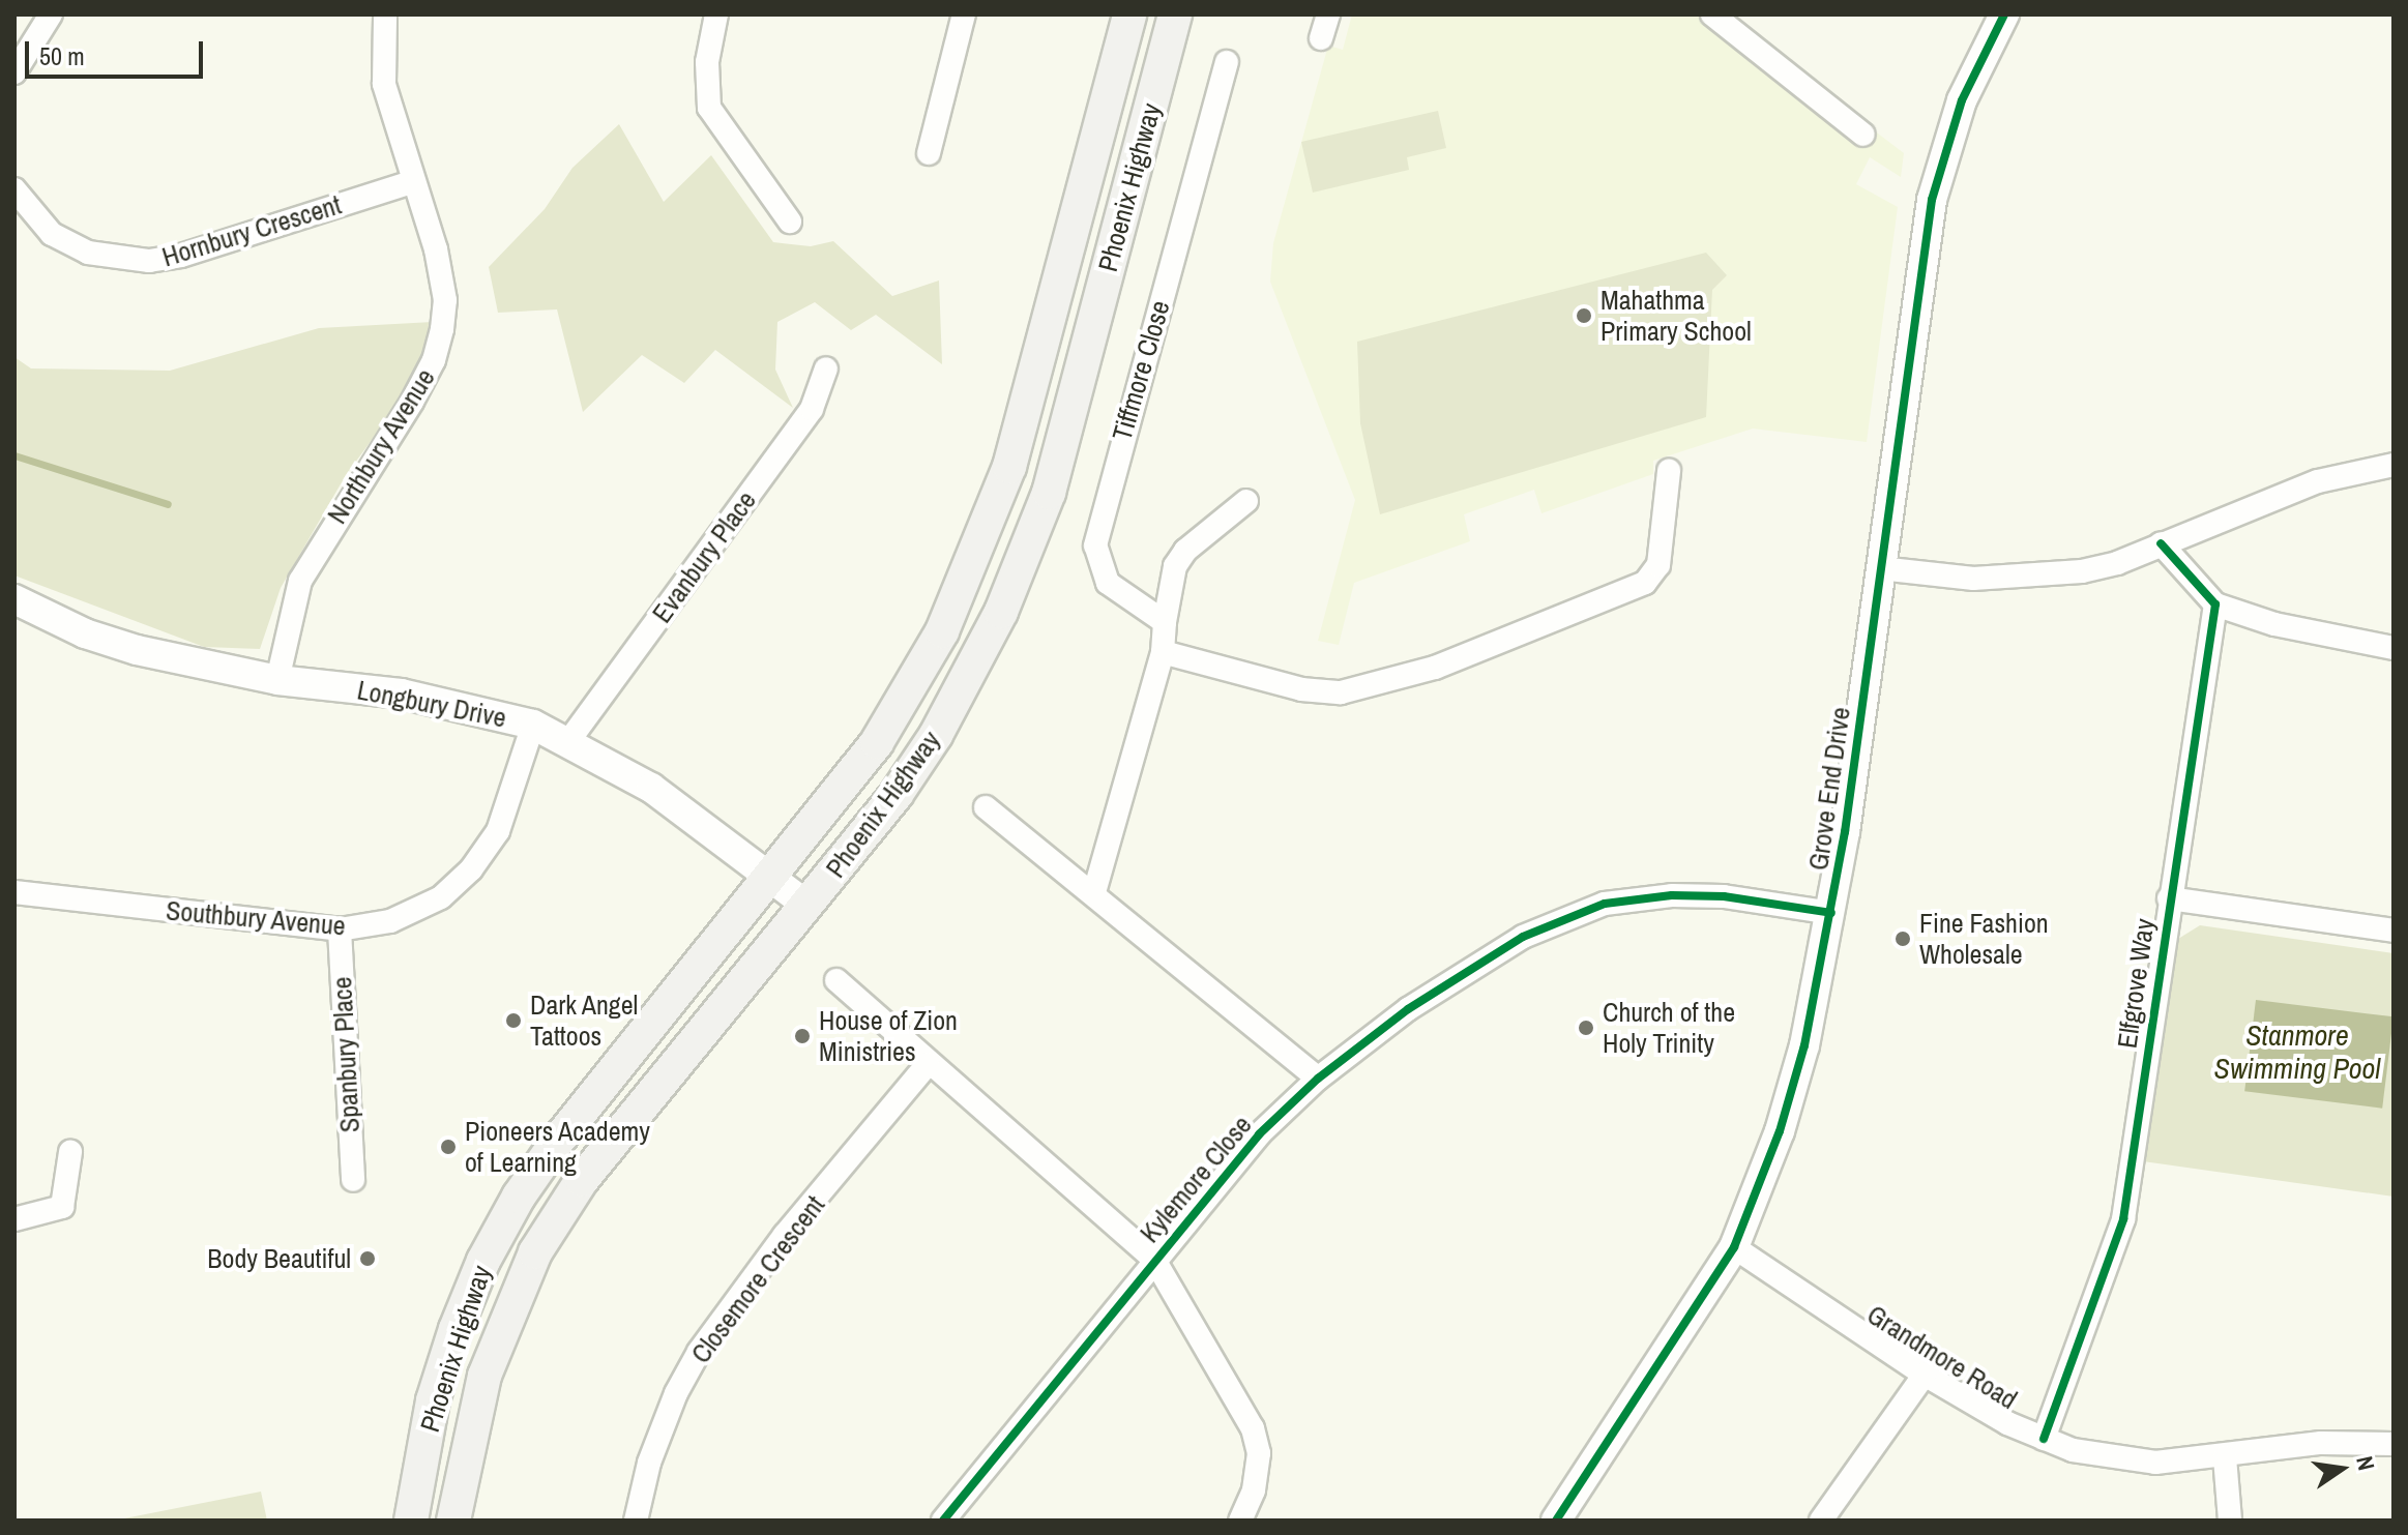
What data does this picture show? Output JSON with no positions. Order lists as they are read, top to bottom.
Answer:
{
  "streets": {
    "main road": ["Phoenix Highway"],
    "street": [
      "Hornbury Crescent",
      "Tiffmore Close",
      "Northbury Avenue",
      "Evanbury Place",
      "Longbury Drive",
      "Grove End Drive",
      "Southbury Avenue",
      "Elfgrove Way",
      "Spanbury Place",
      "Kylemore Close",
      "Closemore Crescent",
      "Grandmore Road"
    ]
  },
  "crossings": [
    ["Phoenix Highway", "Longbury Drive"],
    ["Hornbury Crescent", "Northbury Avenue"],
    ["Northbury Avenue", "Longbury Drive"],
    ["Evanbury Place", "Longbury Drive"],
    ["Longbury Drive", "Southbury Avenue"],
    ["Grove End Drive", "Kylemore Close"],
    ["Grove End Drive", "Grandmore Road"],
    ["Southbury Avenue", "Spanbury Place"],
    ["Elfgrove Way", "Grandmore Road"]
  ],
  "water": ["Stanmore Swimming Pool"],
  "places": [
    "Mahathma Primary School",
    "Fine Fashion Wholesale",
    "Dark Angel Tattoos",
    "Church of the Holy Trinity",
    "House of Zion Ministries",
    "Pioneers Academy of Learning",
    "Body Beautiful"
  ],
  "scale_bar": "50 m",
  "north": "right"
}
